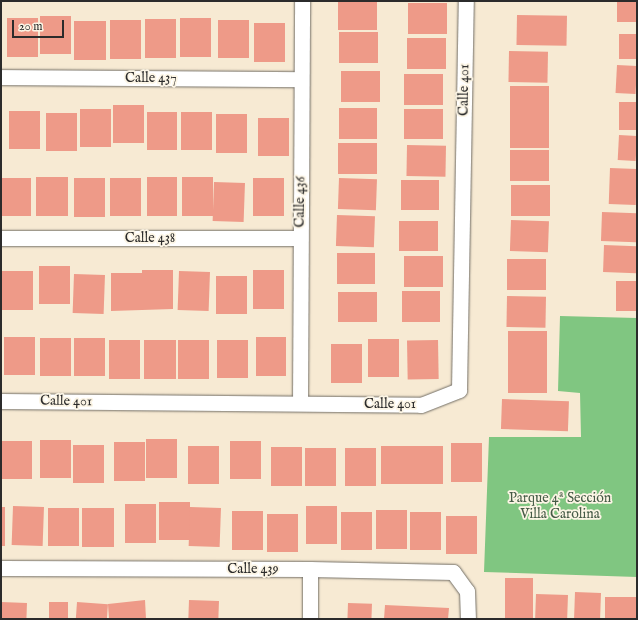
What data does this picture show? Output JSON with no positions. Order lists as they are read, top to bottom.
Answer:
{
  "streets": {
    "street": [
      "Calle 437",
      "Calle 401",
      "Calle 436",
      "Calle 438",
      "Calle 439"
    ]
  },
  "crossings": [
    ["Calle 437", "Calle 436"],
    ["Calle 401", "Calle 436"],
    ["Calle 436", "Calle 438"]
  ],
  "parks": ["Parque 4ª Sección Villa Carolina"],
  "scale_bar": "20 m"
}
